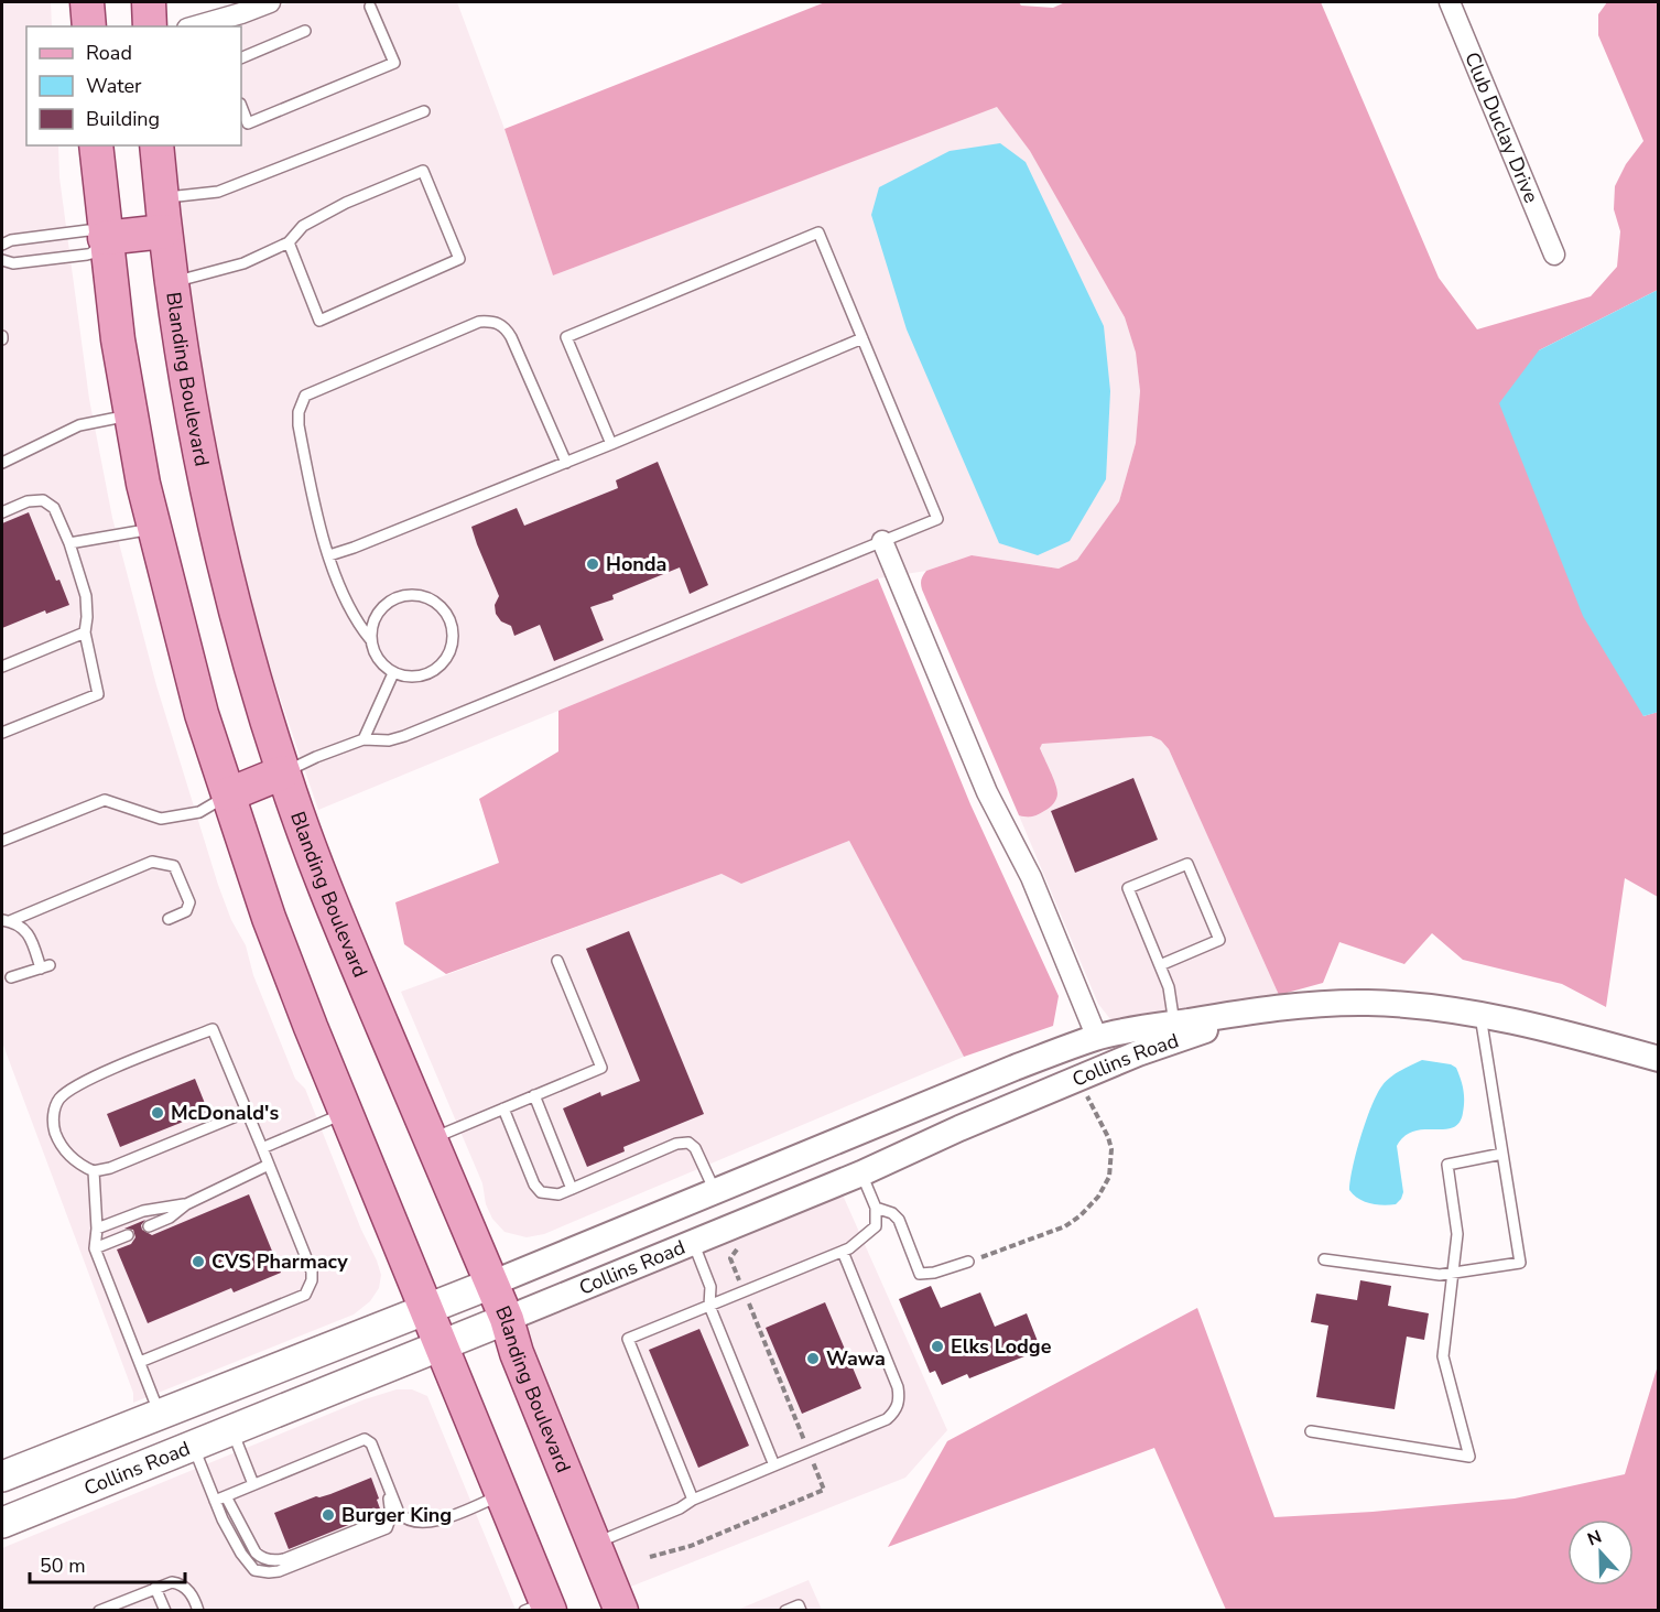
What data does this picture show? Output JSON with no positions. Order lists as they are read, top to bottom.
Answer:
{
  "streets": {
    "main road": ["Blanding Boulevard", "Collins Road"],
    "street": ["Club Duclay Drive"]
  },
  "crossings": [
    ["Blanding Boulevard", "Collins Road"]
  ],
  "places": [
    "Honda",
    "McDonald's",
    "CVS Pharmacy",
    "Elks Lodge",
    "Wawa",
    "Burger King"
  ],
  "legend": ["Road", "Water", "Building"],
  "scale_bar": "50 m",
  "north": "top"
}
